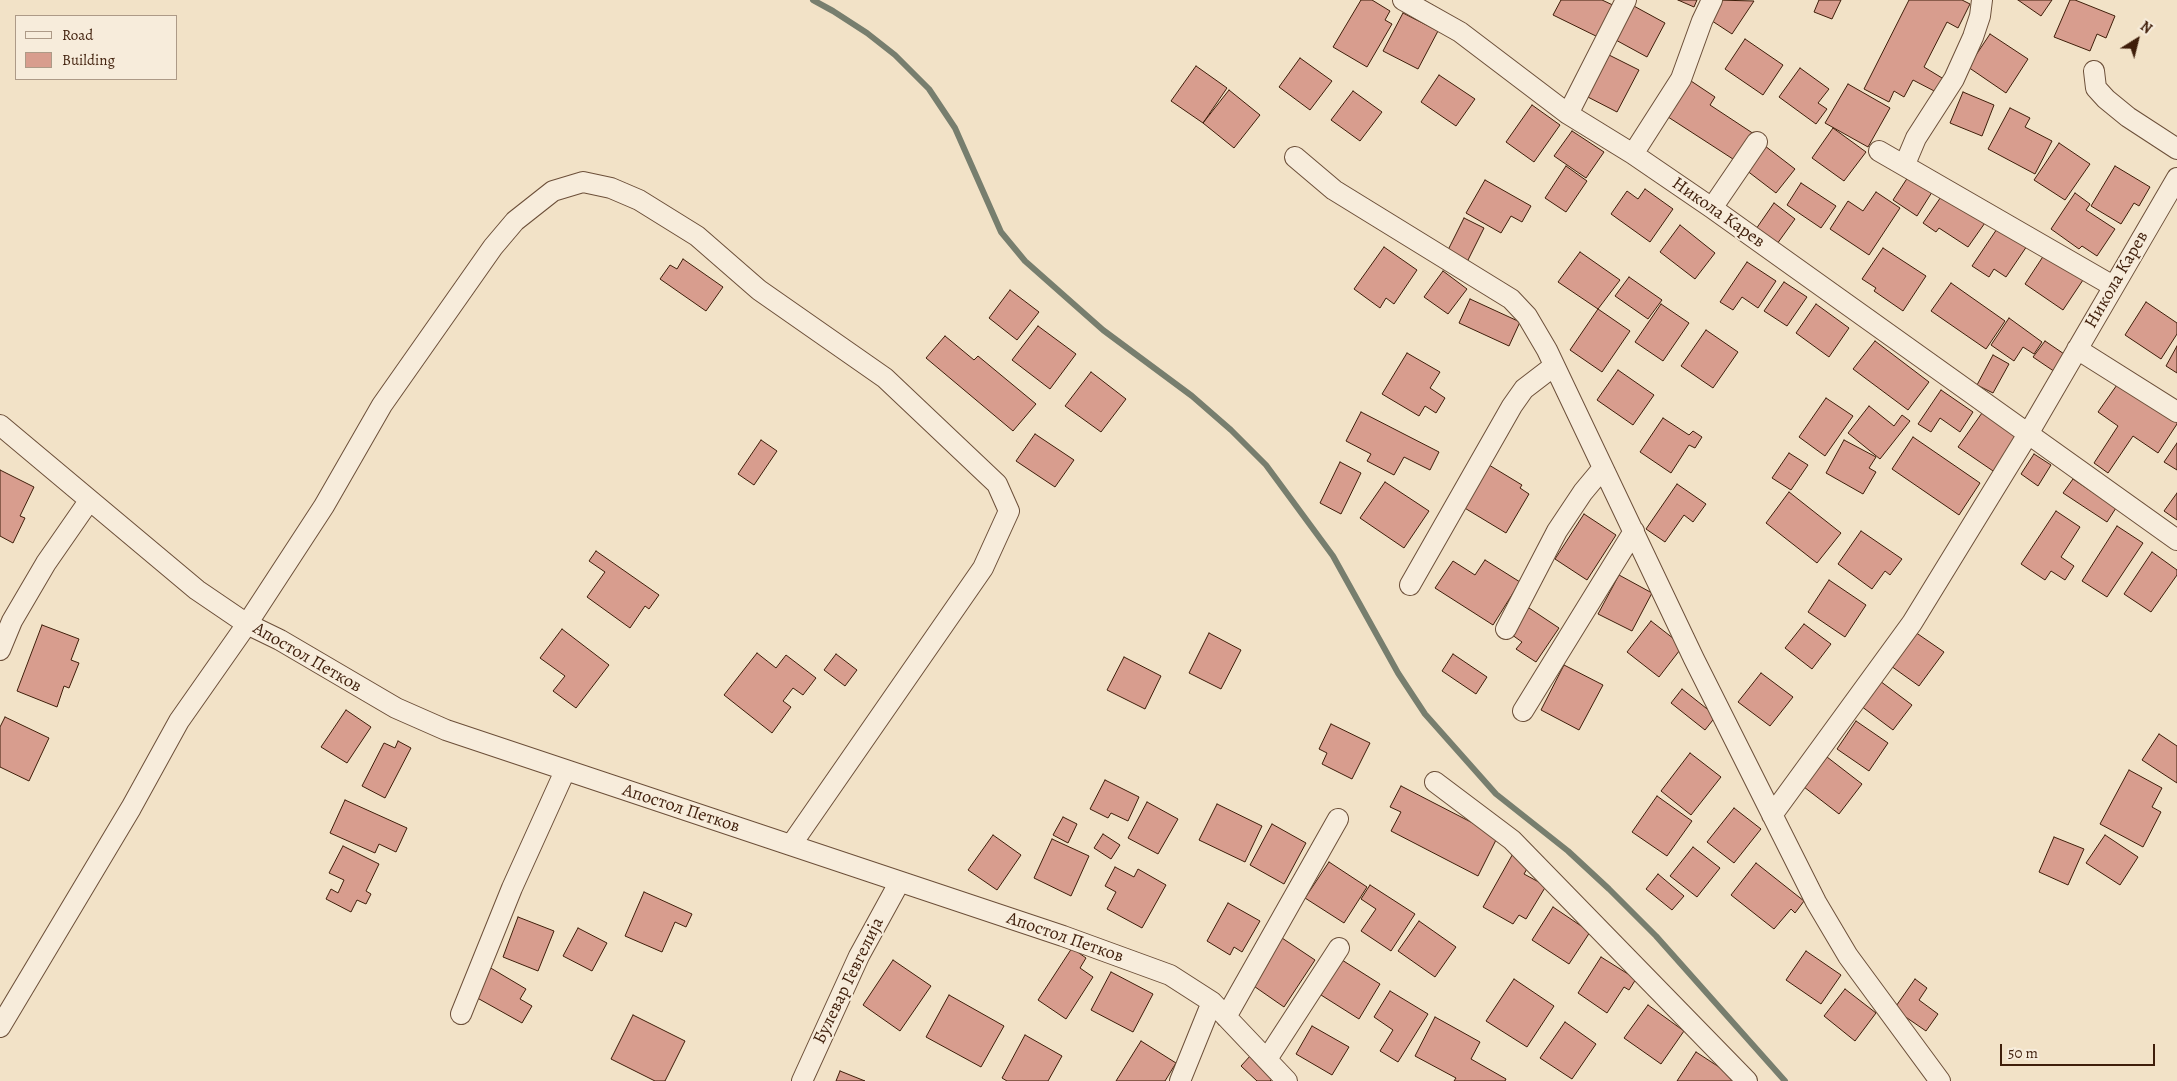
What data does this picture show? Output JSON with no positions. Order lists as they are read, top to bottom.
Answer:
{
  "streets": {
    "street": ["Никола Карев", "Апостол Петков", "Булевар Гевгелија"]
  },
  "crossings": [
    ["Апостол Петков", "Булевар Гевгелија"]
  ],
  "legend": ["Road", "Building"],
  "scale_bar": "50 m",
  "north": "top right"
}
